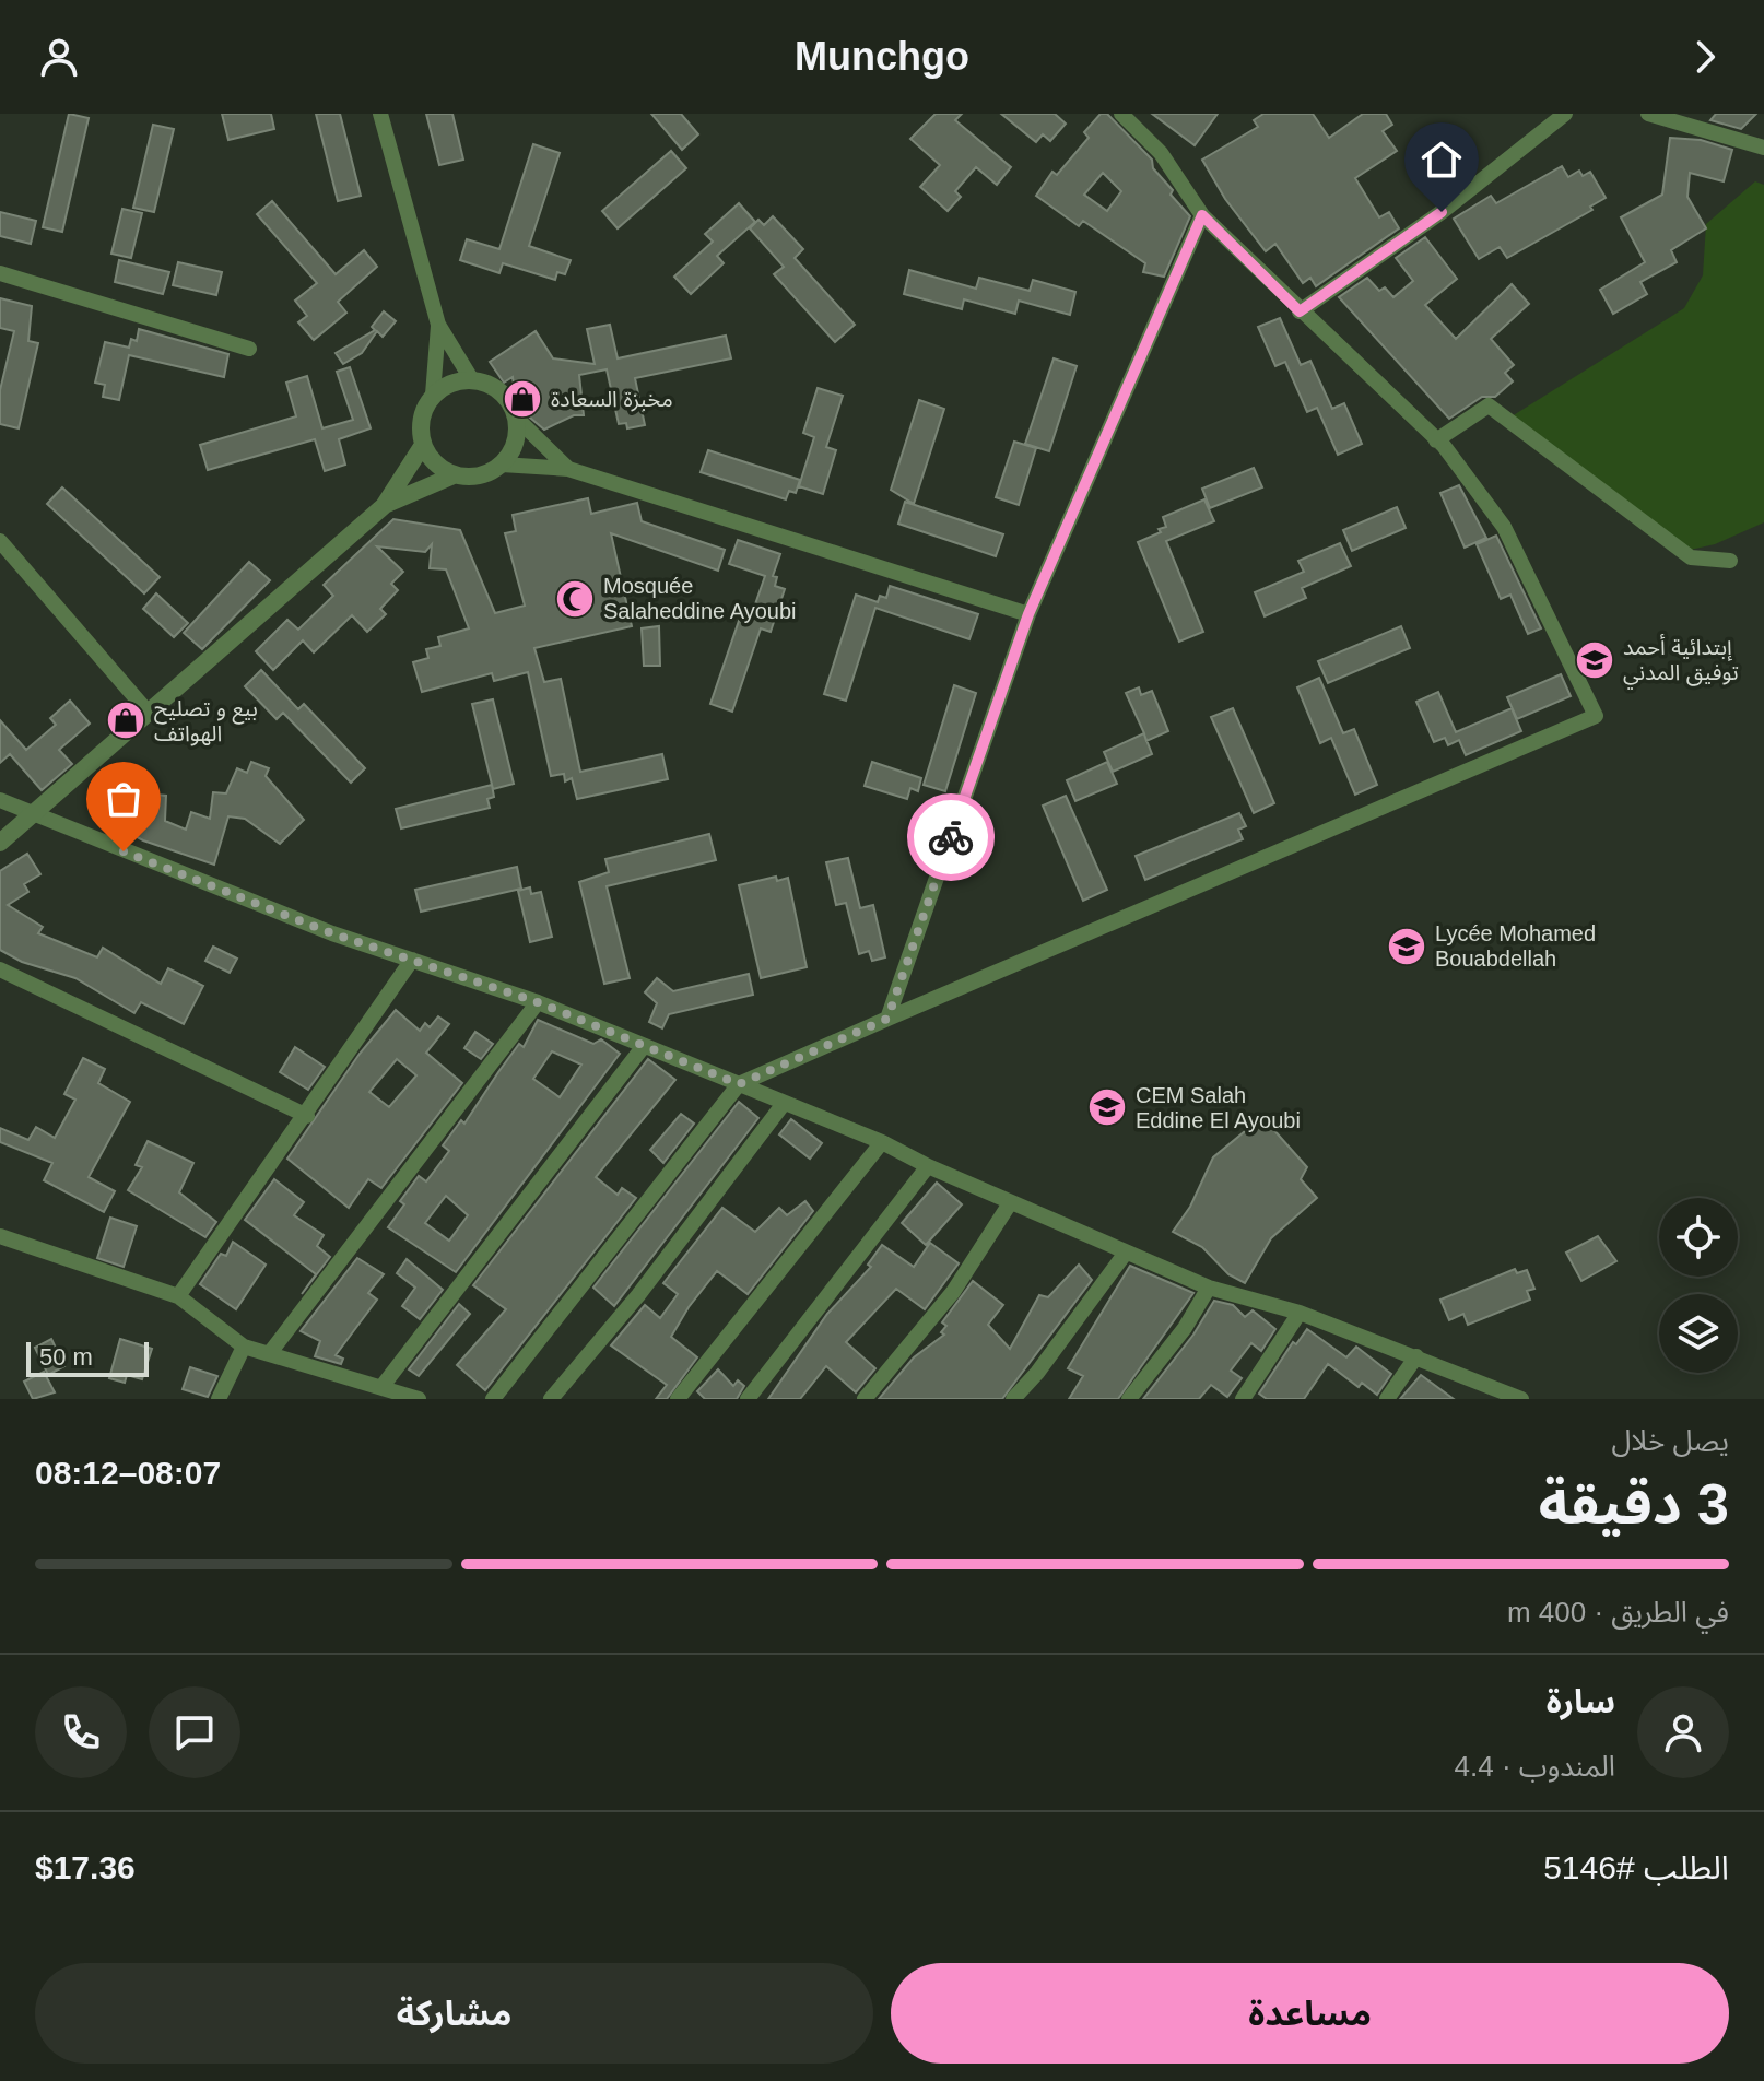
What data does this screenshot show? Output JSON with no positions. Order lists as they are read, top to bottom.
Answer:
{
  "places": {
    "shop": ["مخبزة السعادة", "بيع و تصليح الهواتف"],
    "mosque": ["Mosquée Salaheddine Ayoubi"],
    "school or university": ["إبتدائية أحمد توفيق المدني", "Lycée Mohamed Bouabdellah", "CEM Salah Eddine El Ayoubi"]
  },
  "scale_bar": "50 m",
  "page": {
    "header": "Munchgo",
    "scale": "50 m",
    "heading": ["3 دقيقة", "يصل خلال", "08:07–08:12"],
    "panel": [
      "سارة",
      "المندوب · 4.4",
      "الطلب #5146",
      "$17.36"
    ],
    "bar": "في الطريق · 400 m",
    "buttons": ["مساعدة", "مشاركة"]
  }
}
